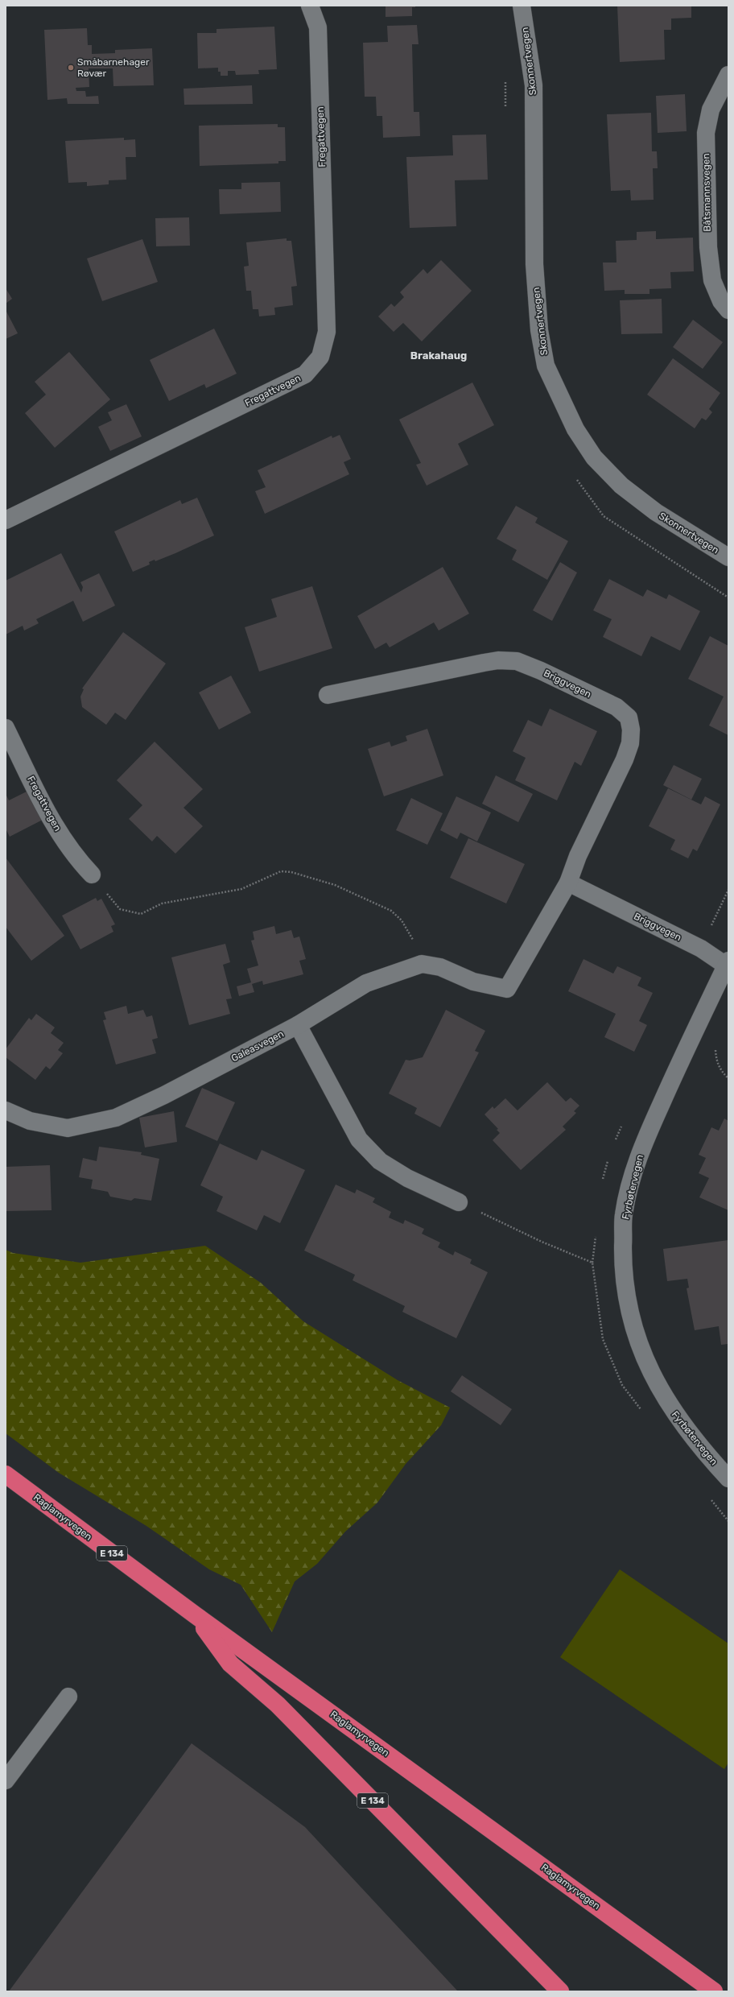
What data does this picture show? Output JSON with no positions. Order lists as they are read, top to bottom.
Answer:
{
  "streets": {
    "highway": ["Raglamyrvegen", "E 134"],
    "street": [
      "Skonnertvegen",
      "Fregattvegen",
      "Båtsmannsvegen",
      "Briggvegen",
      "Galeasvegen",
      "Fyrbøtervegen"
    ]
  },
  "crossings": [
    ["Briggvegen", "Galeasvegen"],
    ["Briggvegen", "Fyrbøtervegen"],
    ["Raglamyrvegen", "E 134"]
  ],
  "districts": ["Brakahaug"],
  "places": ["Småbarnehager Røvær"]
}
